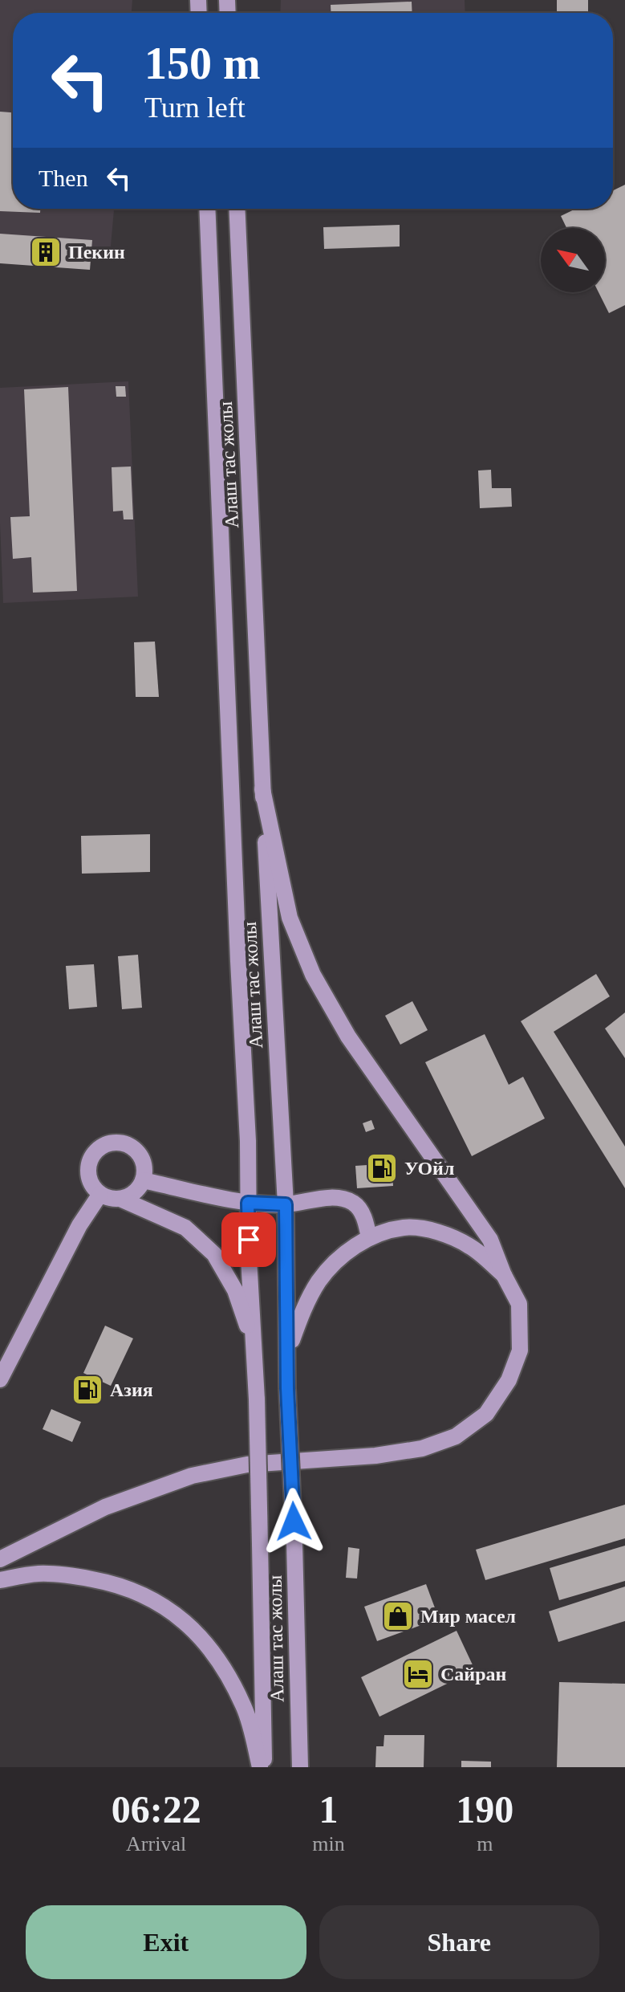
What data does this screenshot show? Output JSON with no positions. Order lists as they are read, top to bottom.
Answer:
{
  "streets": {
    "main road": ["Алаш тас жолы"]
  },
  "places": {
    "building": ["Пекин"],
    "fuel station": ["УОйл", "Азия"],
    "shop": ["Мир масел"],
    "hotel": ["Сайран"]
  },
  "north": "top left",
  "page": {
    "turn": ["150 m", "Turn left"],
    "then": "Then",
    "eta": [
      "06:22",
      "Arrival",
      "1",
      "min",
      "190",
      "m"
    ],
    "buttons": ["Exit", "Share"]
  }
}
